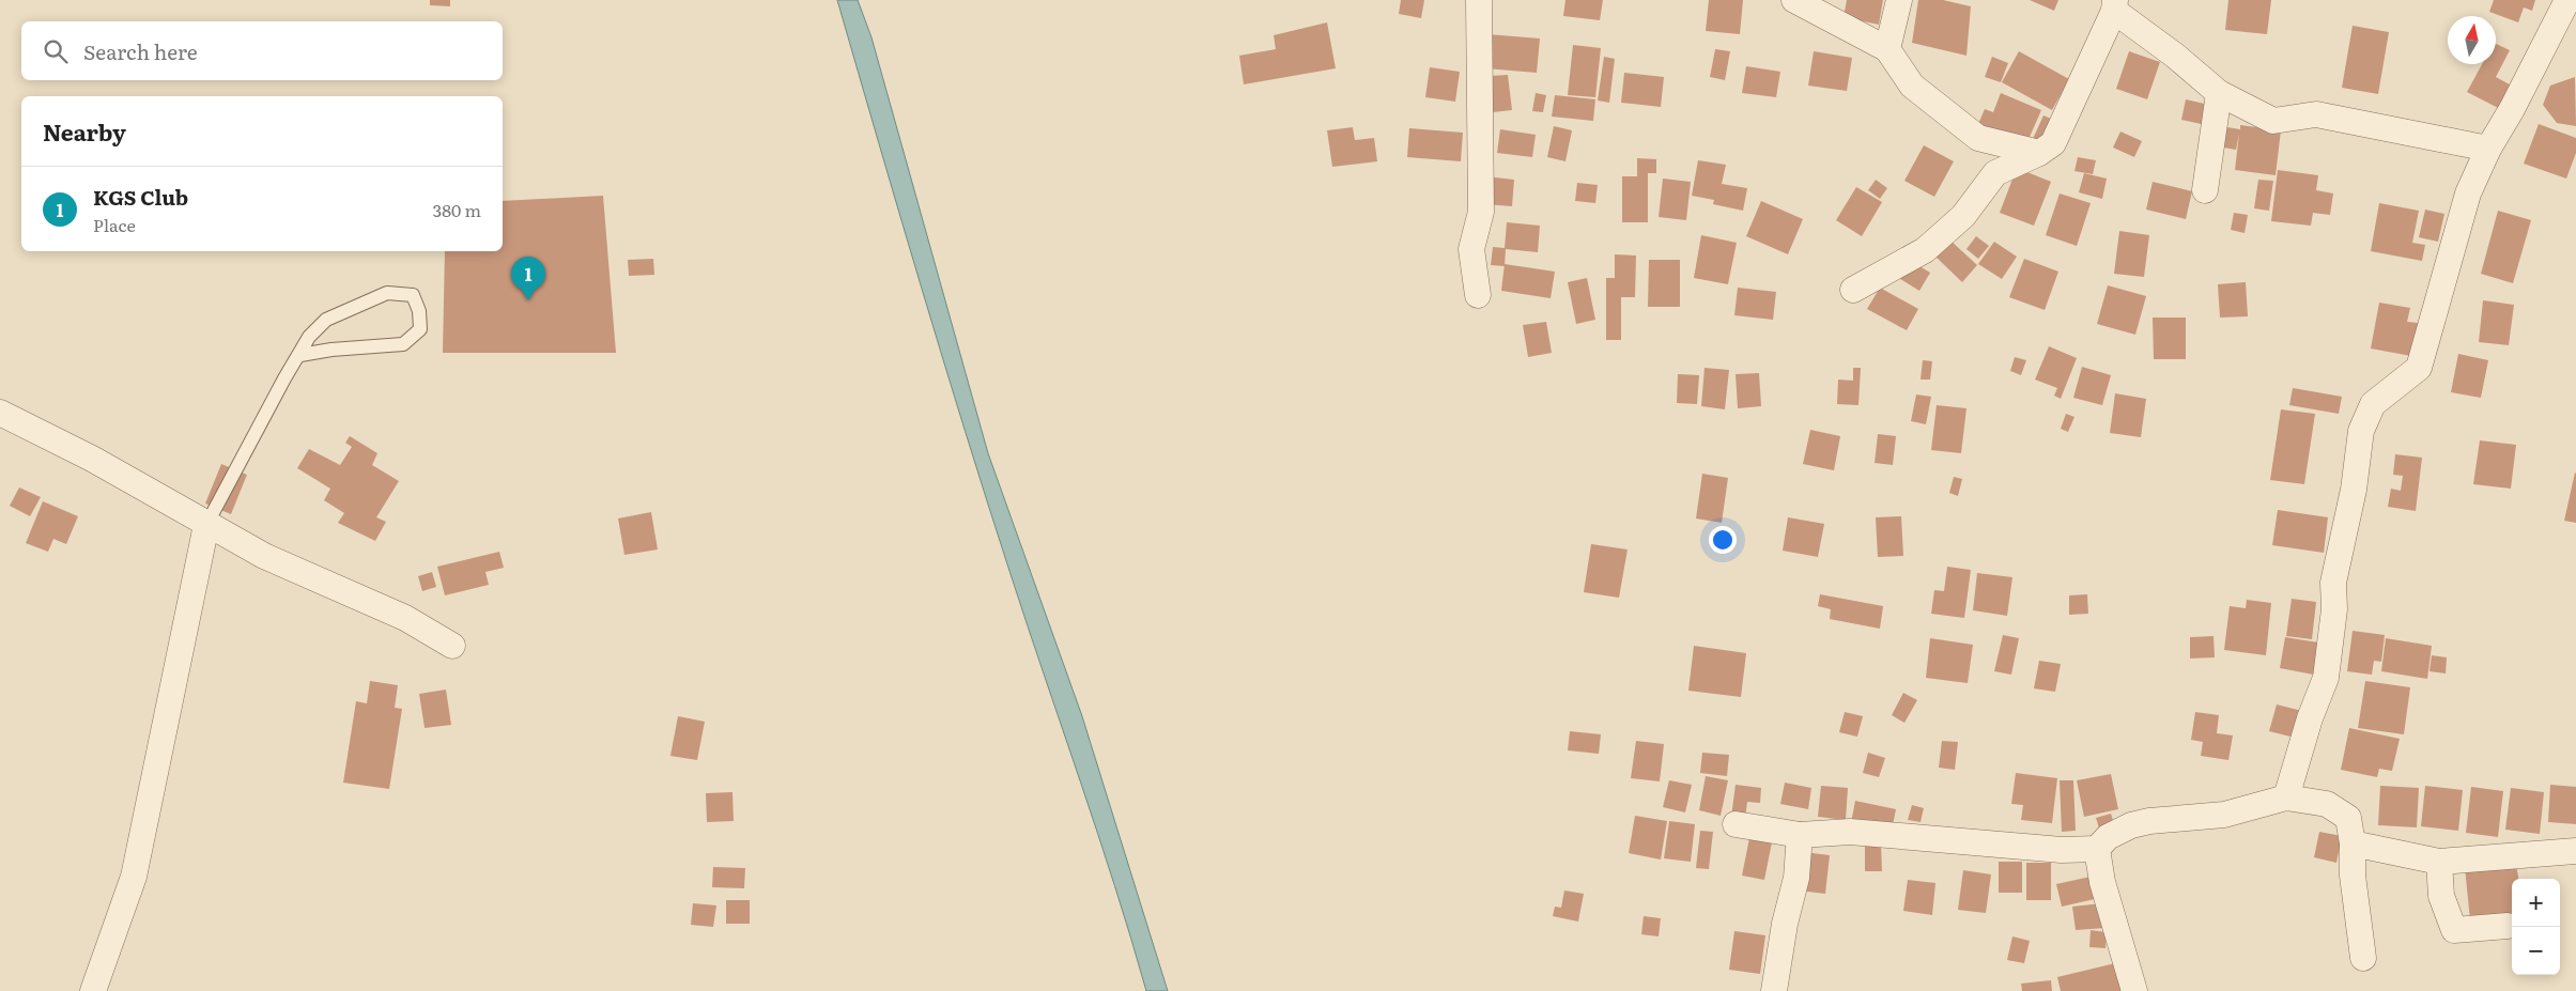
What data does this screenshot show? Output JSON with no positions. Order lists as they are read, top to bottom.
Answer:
{
  "north": "top",
  "page": {
    "search": "Search here",
    "heading": "Nearby",
    "list": [
      {
        "mark": "1",
        "name": "KGS Club",
        "note": "Place",
        "value": "380 m"
      }
    ],
    "pins": "1",
    "map_buttons": ["+", "−"]
  }
}
